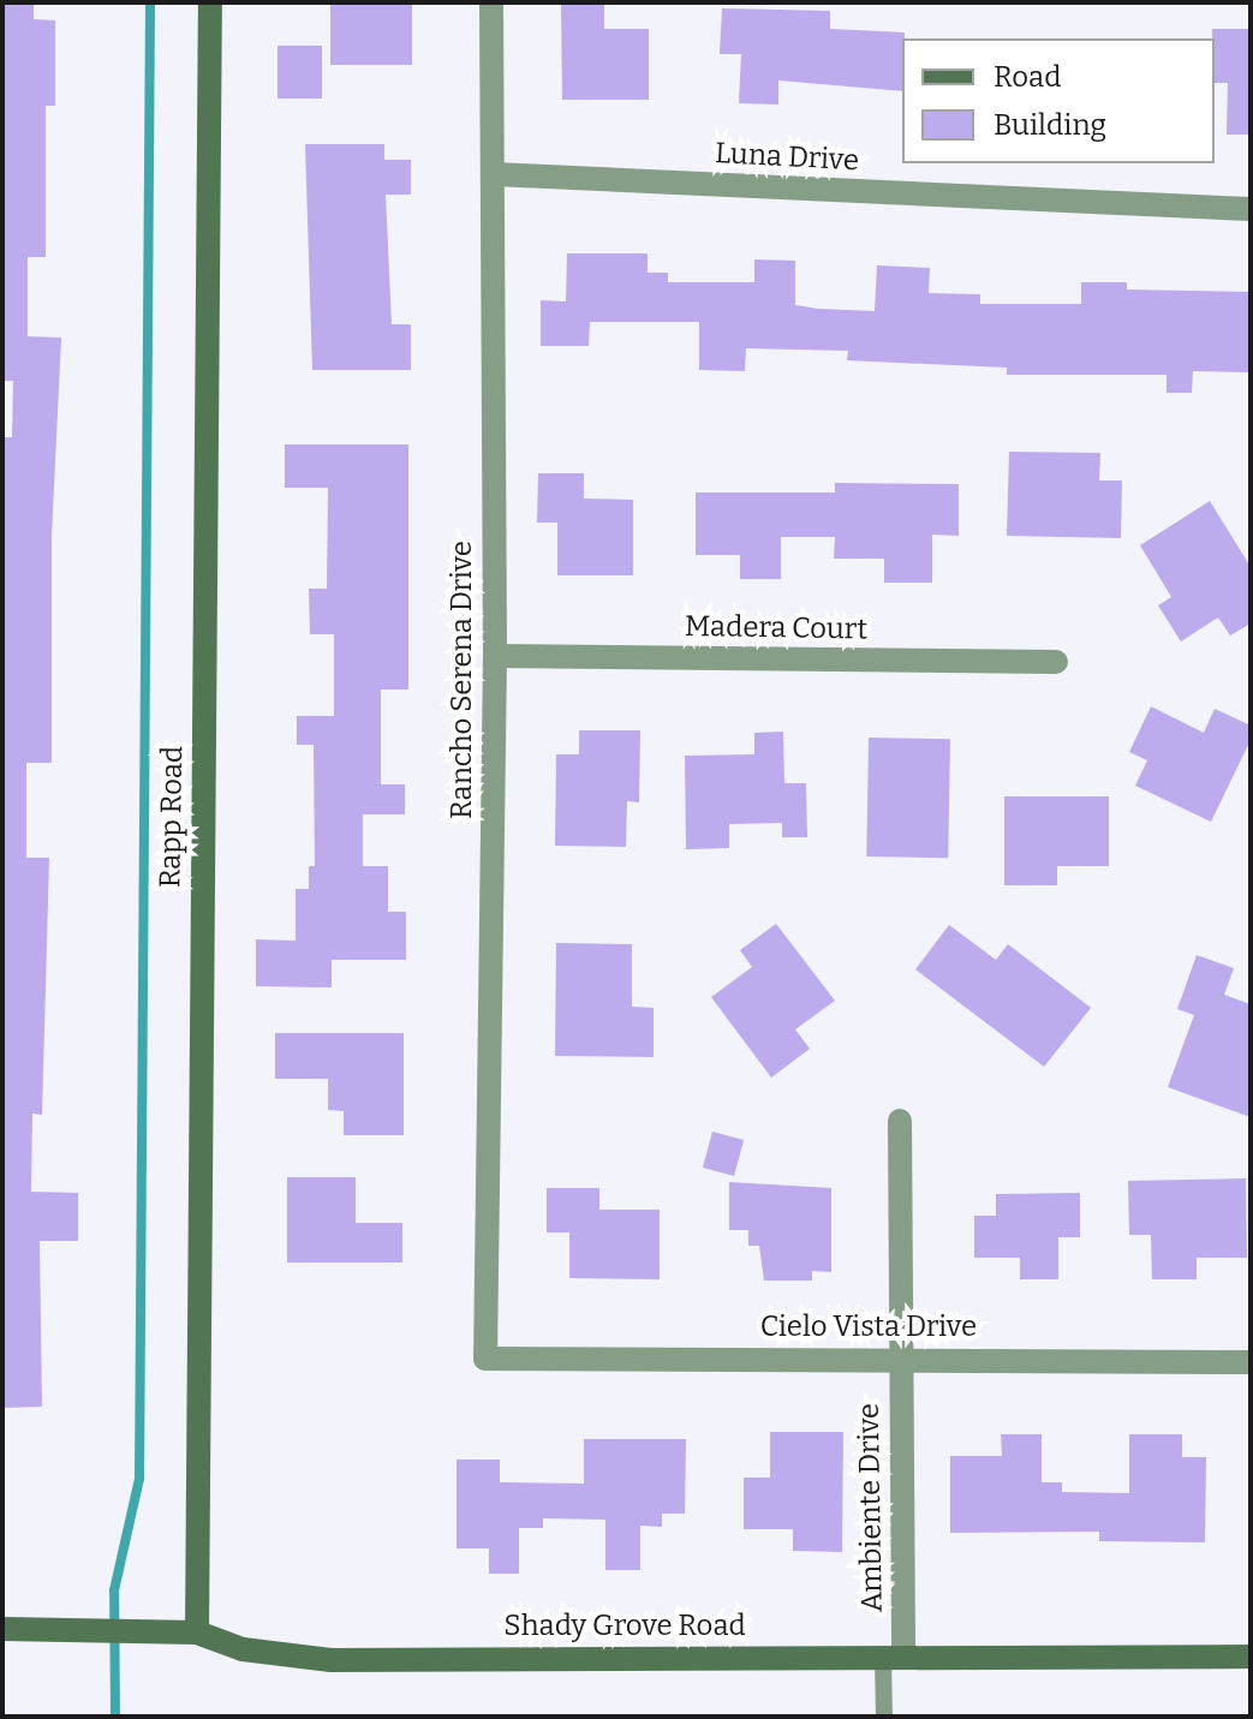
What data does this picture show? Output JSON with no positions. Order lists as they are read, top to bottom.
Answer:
{
  "streets": {
    "street": [
      "Luna Drive",
      "Madera Court",
      "Rancho Serena Drive",
      "Rapp Road",
      "Cielo Vista Drive",
      "Ambiente Drive",
      "Shady Grove Road"
    ]
  },
  "crossings": [
    ["Luna Drive", "Rancho Serena Drive"],
    ["Madera Court", "Rancho Serena Drive"],
    ["Rancho Serena Drive", "Cielo Vista Drive"],
    ["Rapp Road", "Shady Grove Road"],
    ["Cielo Vista Drive", "Ambiente Drive"],
    ["Ambiente Drive", "Shady Grove Road"]
  ],
  "legend": ["Road", "Building"]
}
